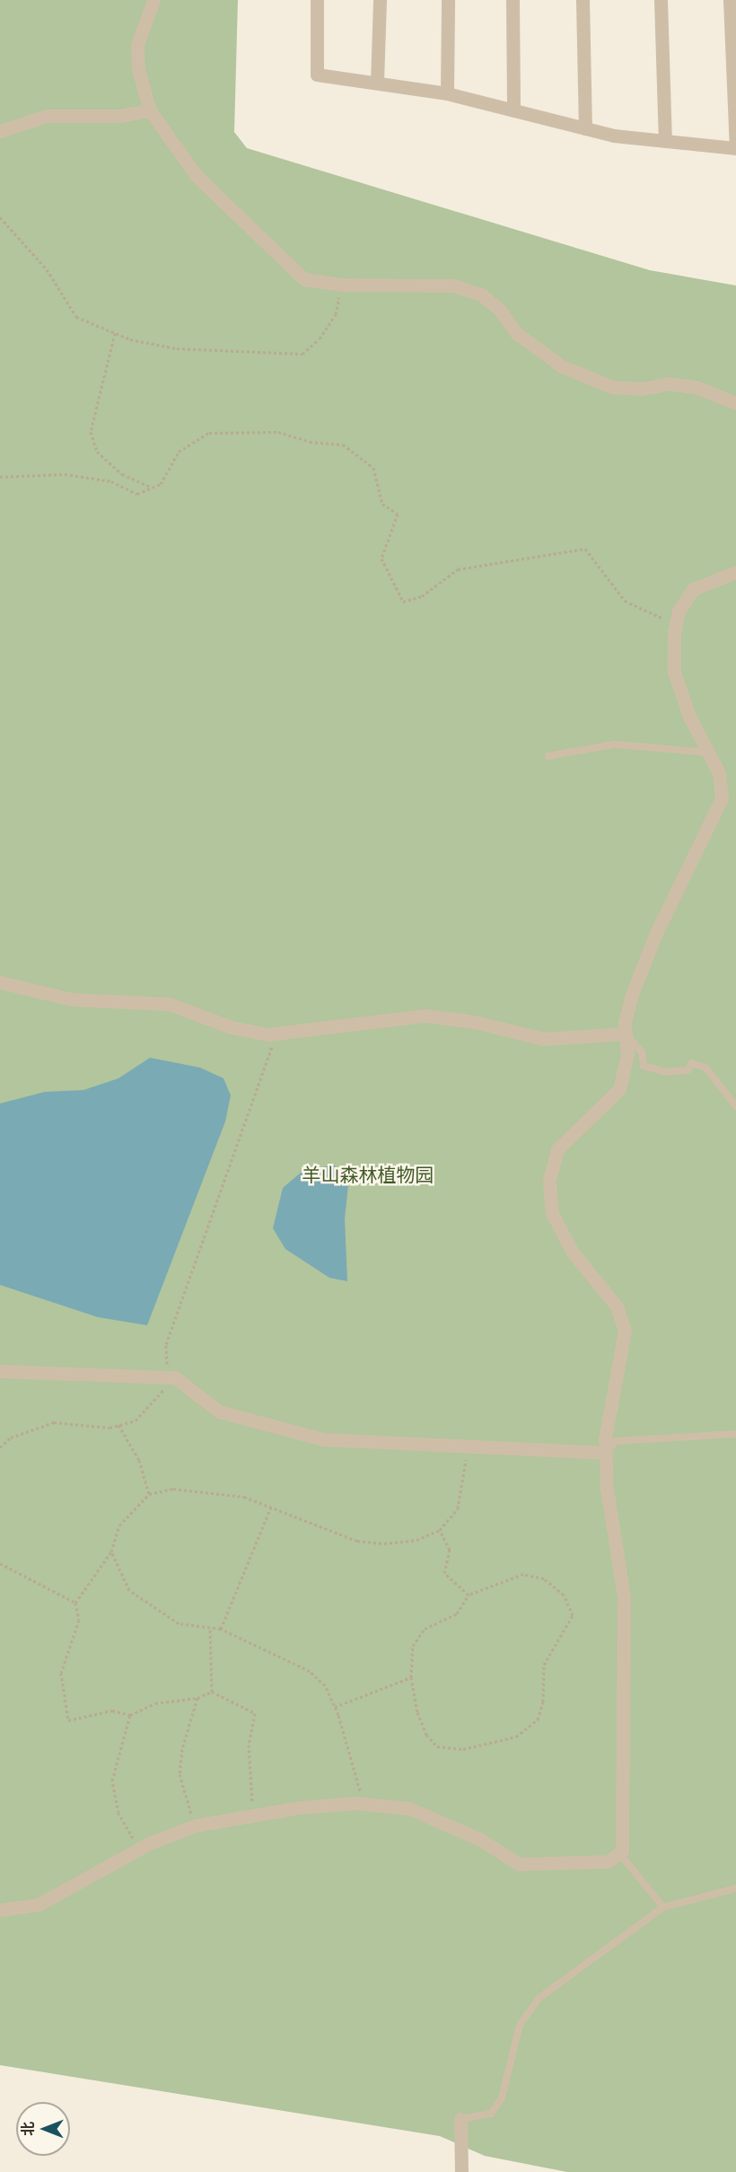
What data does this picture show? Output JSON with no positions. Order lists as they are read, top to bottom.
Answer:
{
  "parks": ["羊山森林植物园"],
  "north": "left"
}
